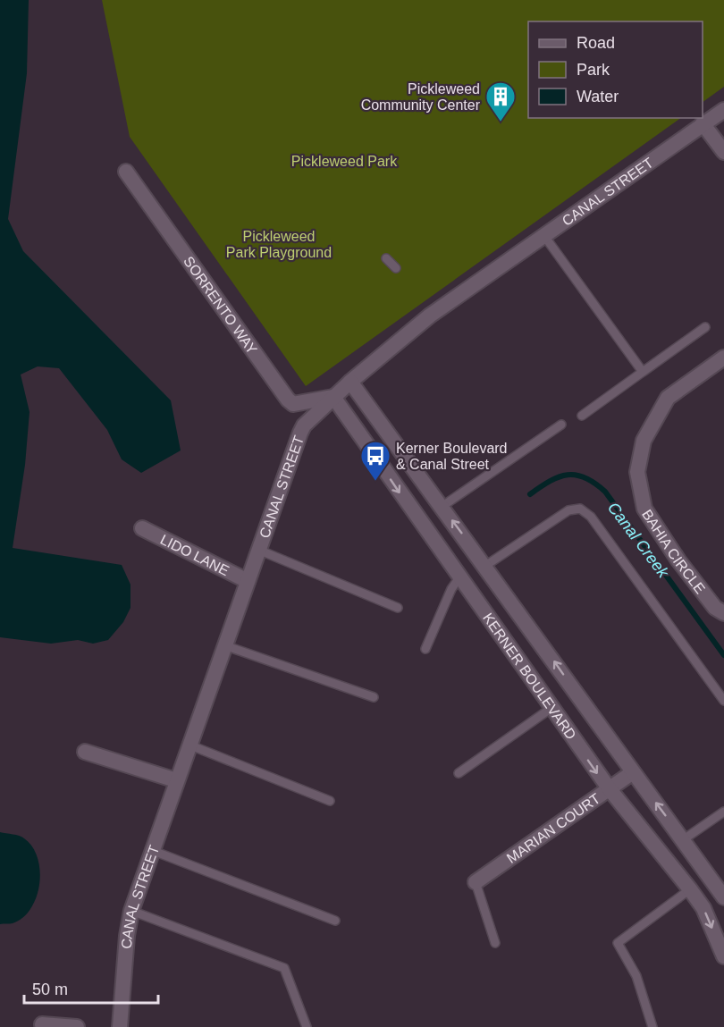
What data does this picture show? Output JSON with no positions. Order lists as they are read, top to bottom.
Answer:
{
  "streets": {
    "street": [
      "CANAL STREET",
      "SORRENTO WAY",
      "BAHIA CIRCLE",
      "LIDO LANE",
      "KERNER BOULEVARD",
      "MARIAN COURT"
    ]
  },
  "crossings": [
    ["CANAL STREET", "SORRENTO WAY"],
    ["CANAL STREET", "LIDO LANE"],
    ["CANAL STREET", "KERNER BOULEVARD"],
    ["SORRENTO WAY", "KERNER BOULEVARD"],
    ["KERNER BOULEVARD", "MARIAN COURT"]
  ],
  "water": ["Canal Creek"],
  "parks": ["Pickleweed Park", "Pickleweed Park Playground"],
  "places": {
    "building": ["Pickleweed Community Center"],
    "bus stop": ["Kerner Boulevard & Canal Street"]
  },
  "legend": ["Road", "Park", "Water"],
  "scale_bar": "50 m"
}
